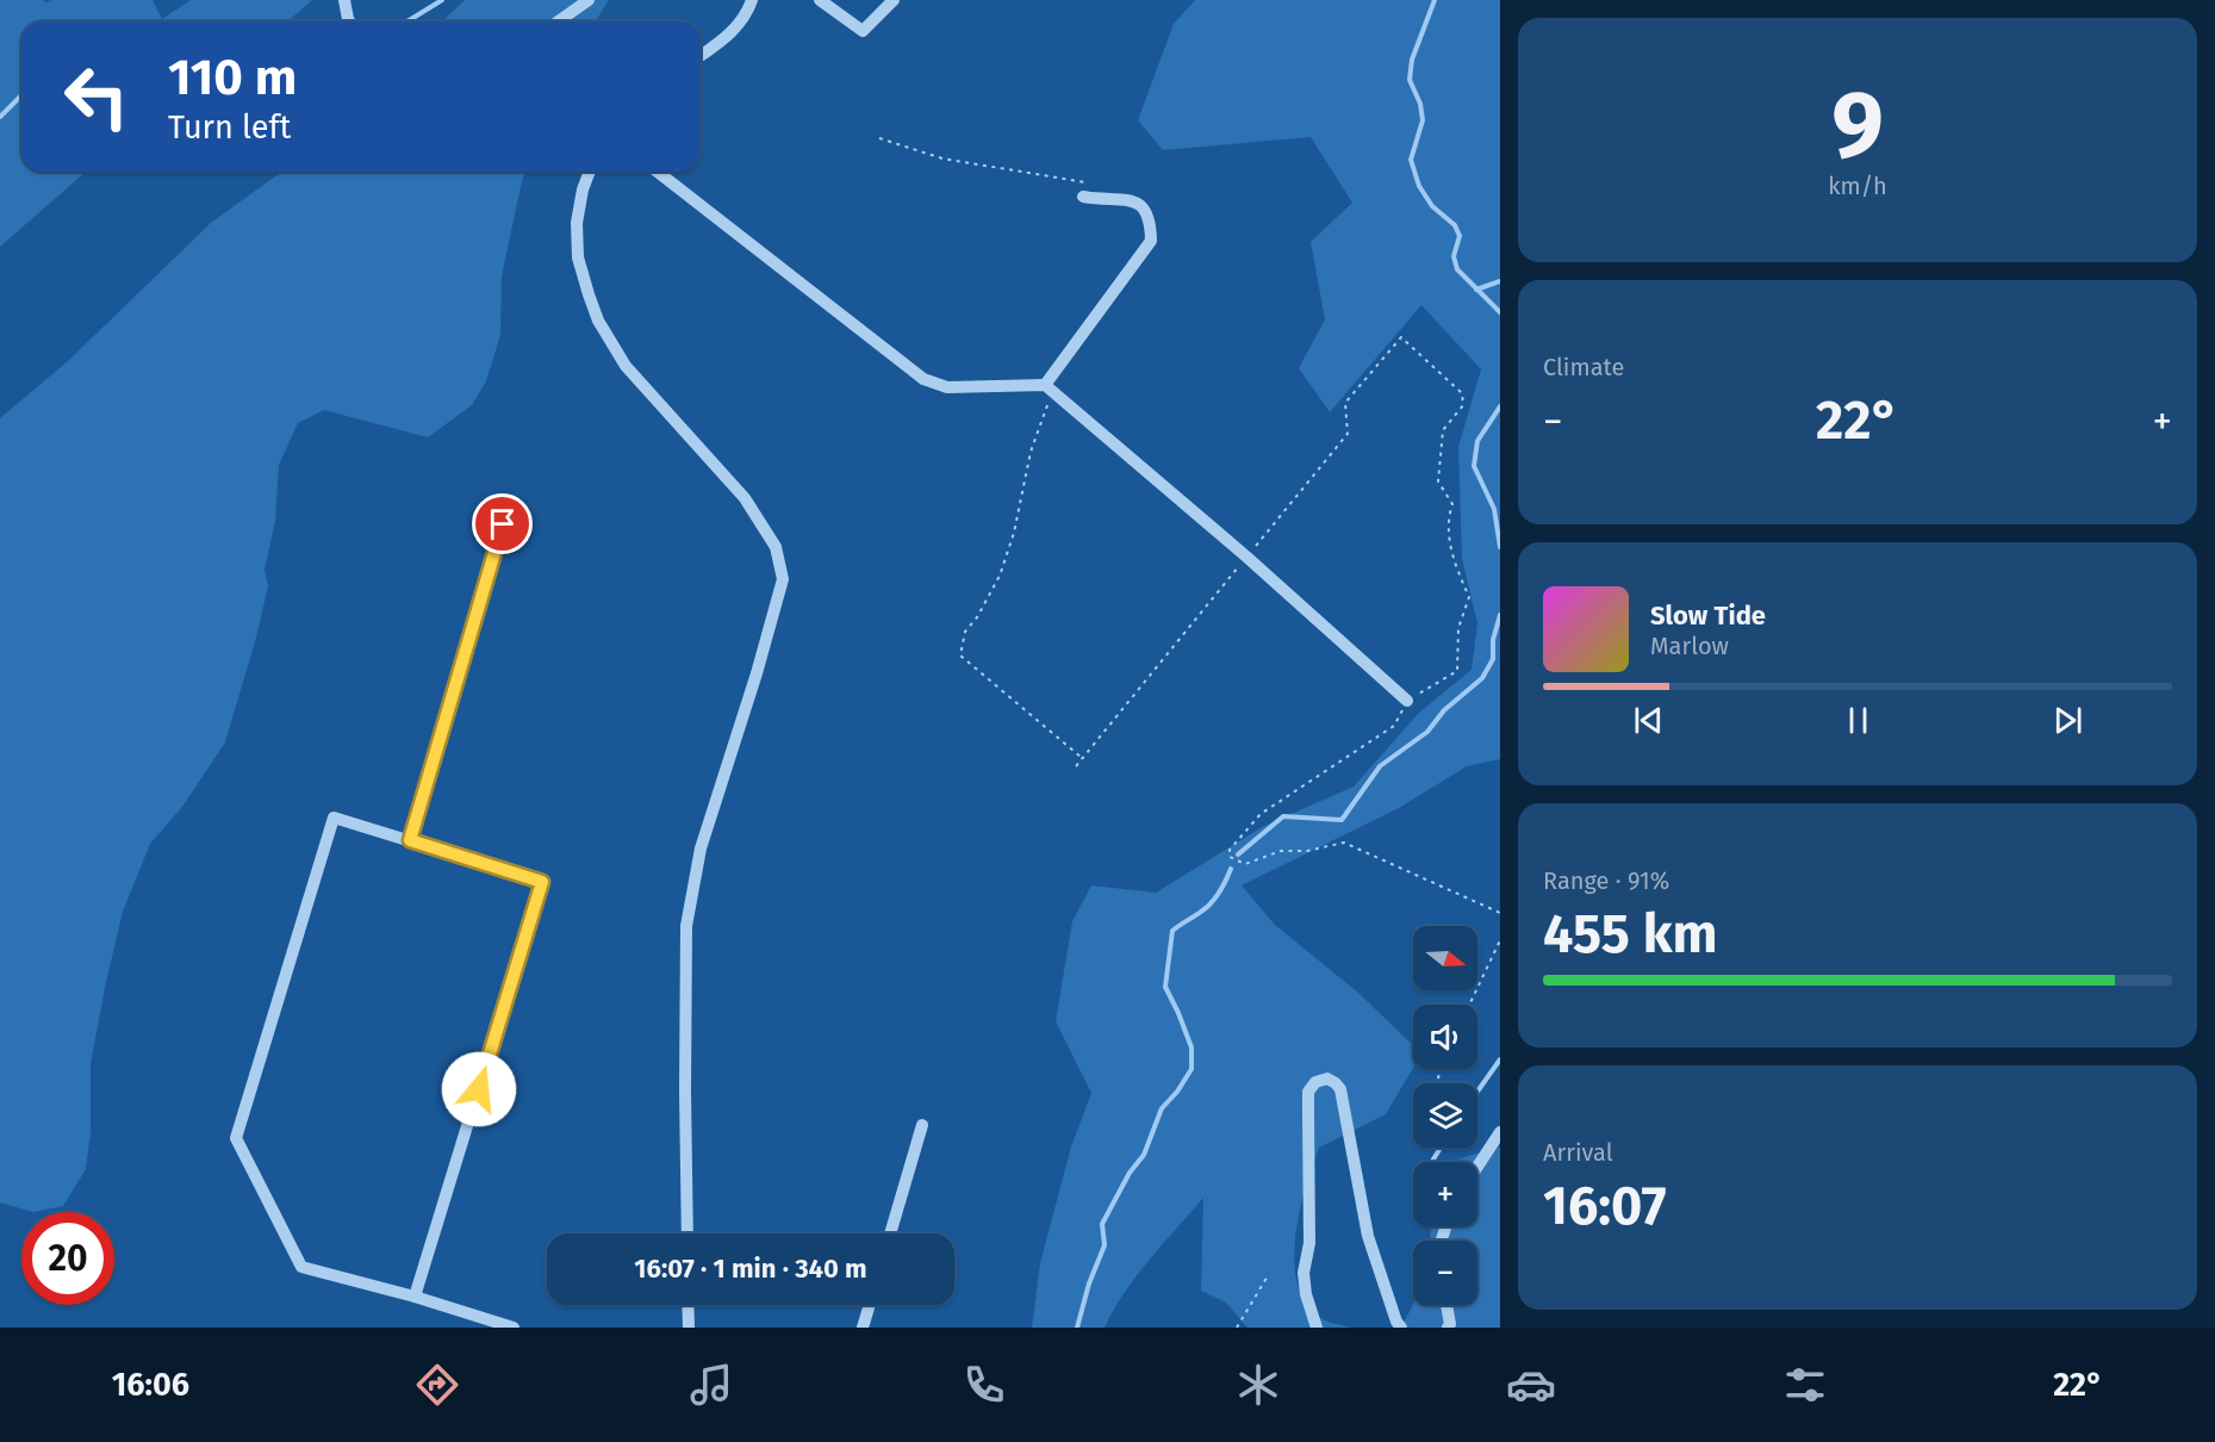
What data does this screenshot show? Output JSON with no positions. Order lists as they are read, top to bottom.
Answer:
{
  "north": "right",
  "page": {
    "tile": [
      ["9", "km/h"],
      "Climate",
      ["Range · 91%", "455 km"],
      ["Arrival", "16:07"]
    ],
    "turn": ["110 m", "Turn left"],
    "heat": ["−", "22°", "+"],
    "song": ["Slow Tide", "Marlow"],
    "map_buttons": ["+", "−"],
    "limit": "20",
    "trip": "16:07 · 1 min · 340 m",
    "tabs": ["16:06", "22°"]
  }
}
